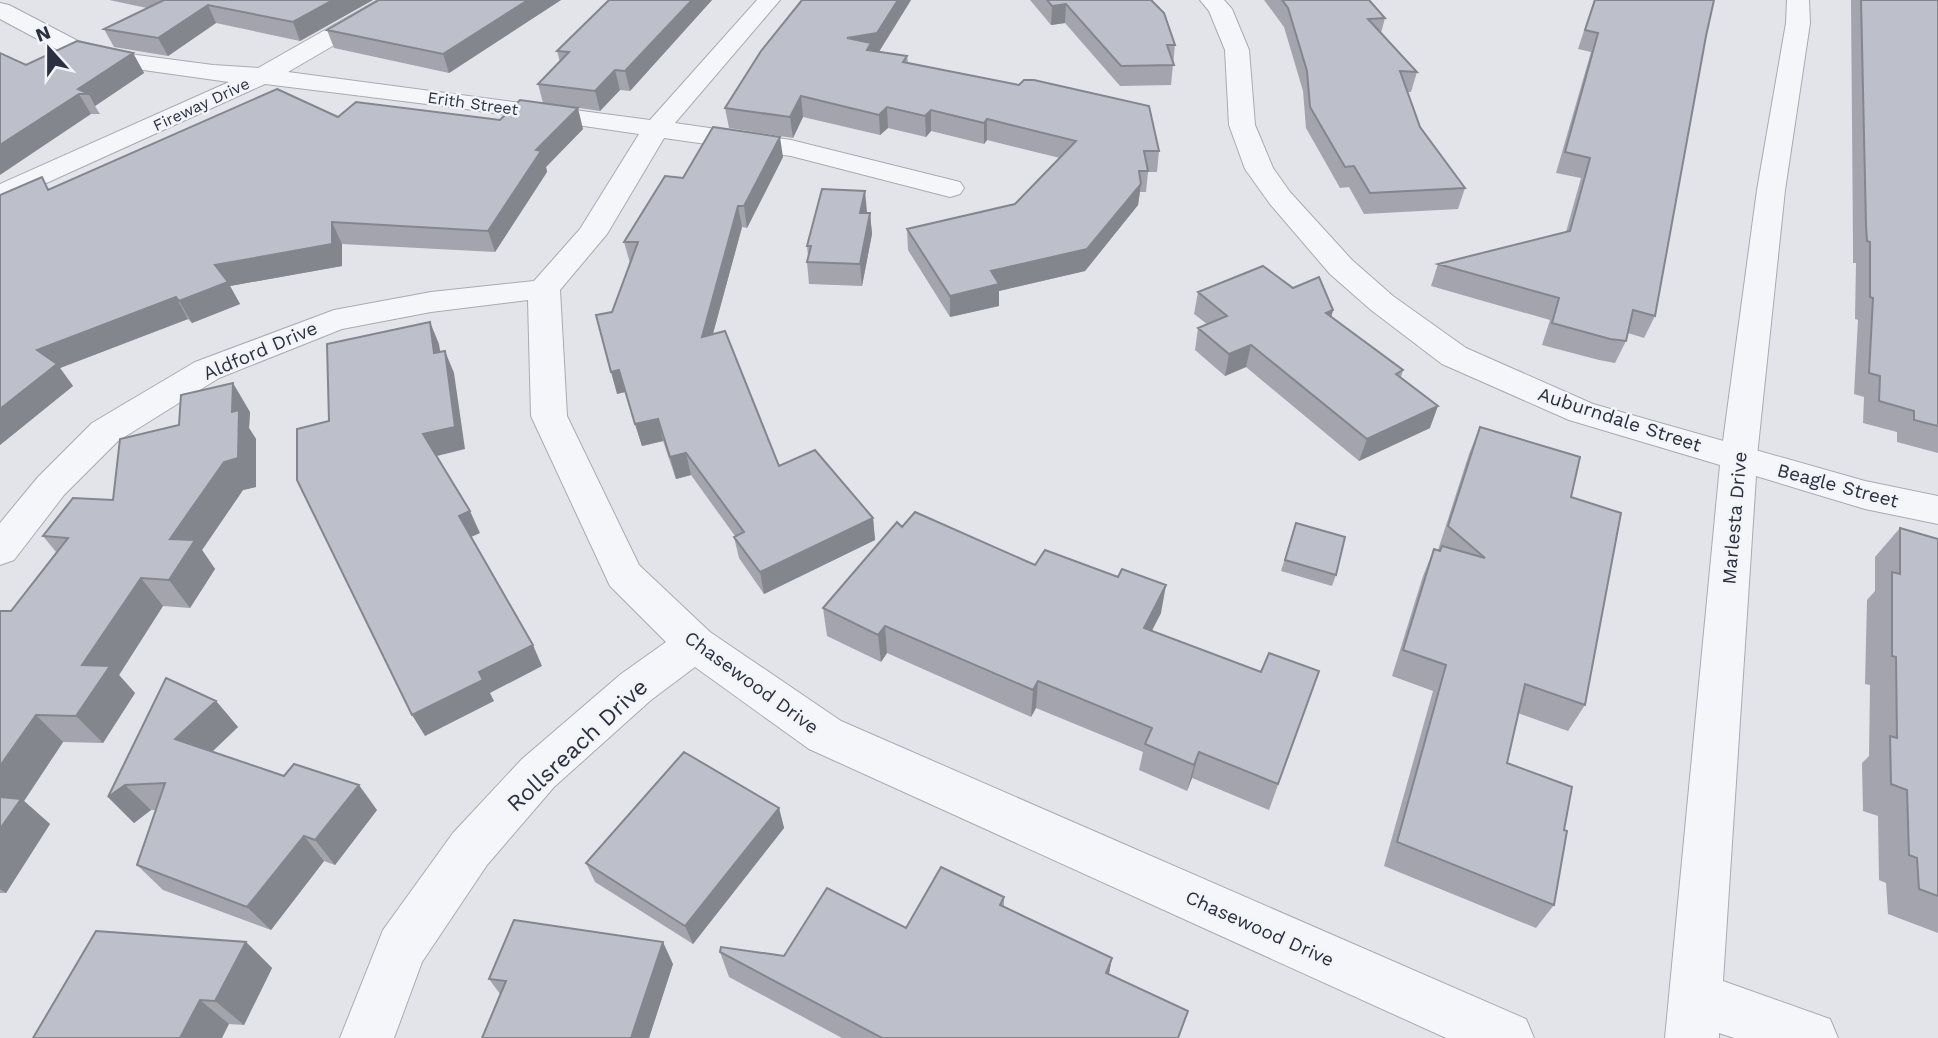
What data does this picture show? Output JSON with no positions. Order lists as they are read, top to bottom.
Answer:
{
  "streets": {
    "street": [
      "Erith Street",
      "Fireway Drive",
      "Aldford Drive",
      "Auburndale Street",
      "Beagle Street",
      "Marlesta Drive",
      "Chasewood Drive",
      "Rollsreach Drive"
    ]
  },
  "crossings": [
    ["Erith Street", "Fireway Drive"],
    ["Aldford Drive", "Chasewood Drive"],
    ["Auburndale Street", "Beagle Street"],
    ["Auburndale Street", "Marlesta Drive"],
    ["Beagle Street", "Marlesta Drive"],
    ["Chasewood Drive", "Rollsreach Drive"]
  ],
  "north": "top"
}
